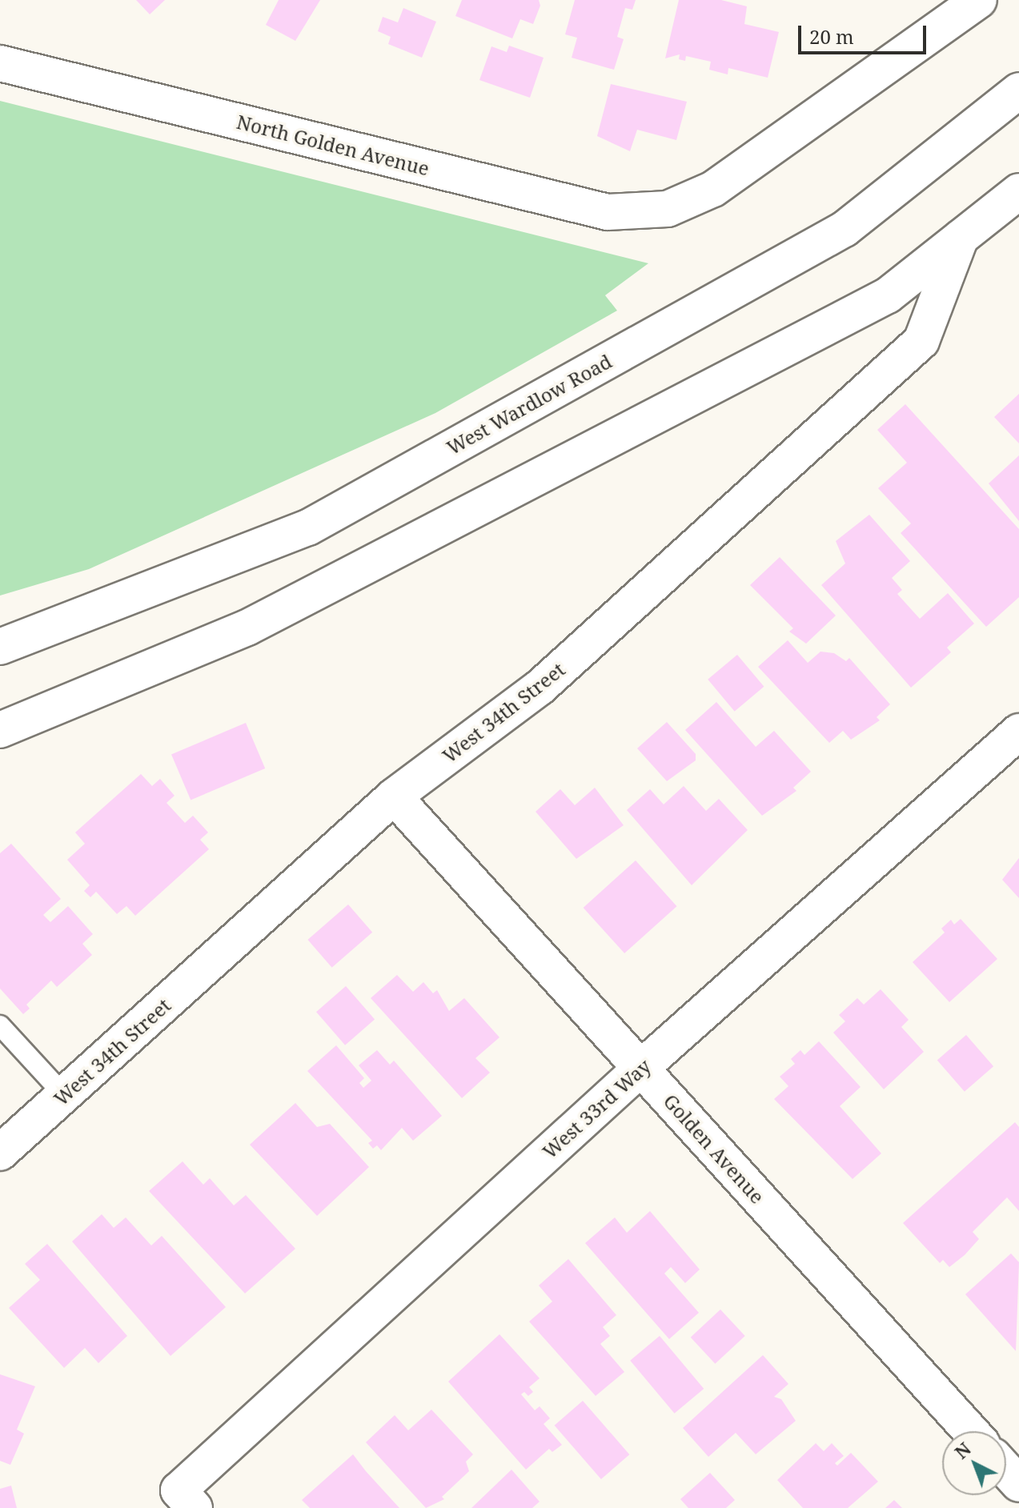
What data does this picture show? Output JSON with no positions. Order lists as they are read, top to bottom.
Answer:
{
  "streets": {
    "street": [
      "North Golden Avenue",
      "West Wardlow Road",
      "West 34th Street",
      "West 33rd Way",
      "Golden Avenue"
    ]
  },
  "crossings": [
    ["West 34th Street", "Golden Avenue"],
    ["West 33rd Way", "Golden Avenue"]
  ],
  "scale_bar": "20 m",
  "north": "top left"
}
